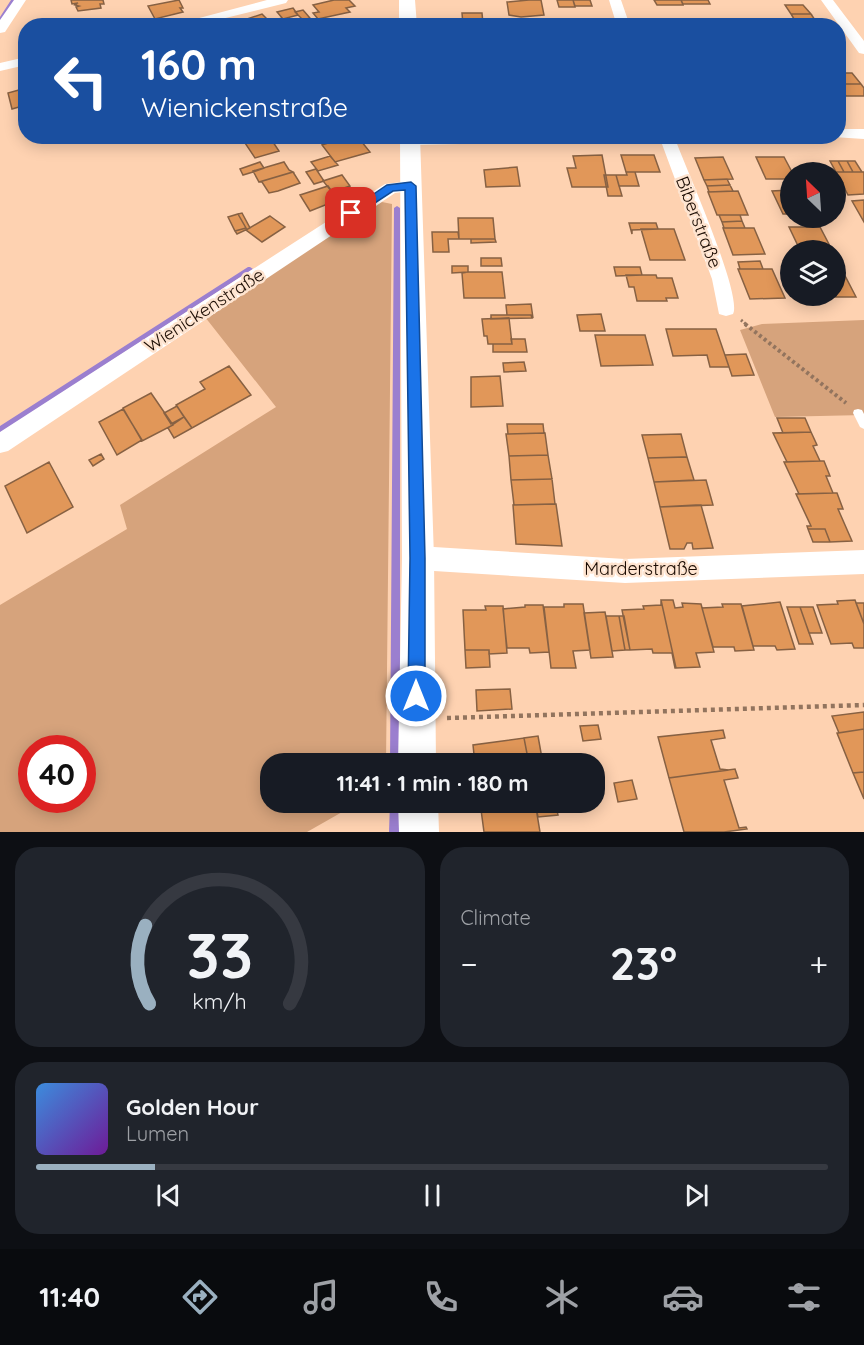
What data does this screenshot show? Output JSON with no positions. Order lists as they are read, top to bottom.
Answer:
{
  "streets": {
    "street": ["Biberstraße", "Wienickenstraße", "Marderstraße"]
  },
  "north": "top left",
  "page": {
    "turn": ["160 m", "Wienickenstraße"],
    "limit": "40",
    "trip": "11:41 · 1 min · 180 m",
    "tile": "Climate",
    "heat": ["−", "23°", "+"],
    "song": ["Golden Hour", "Lumen"],
    "tabs": "11:40",
    "gauge": ["33", "km/h"]
  }
}
